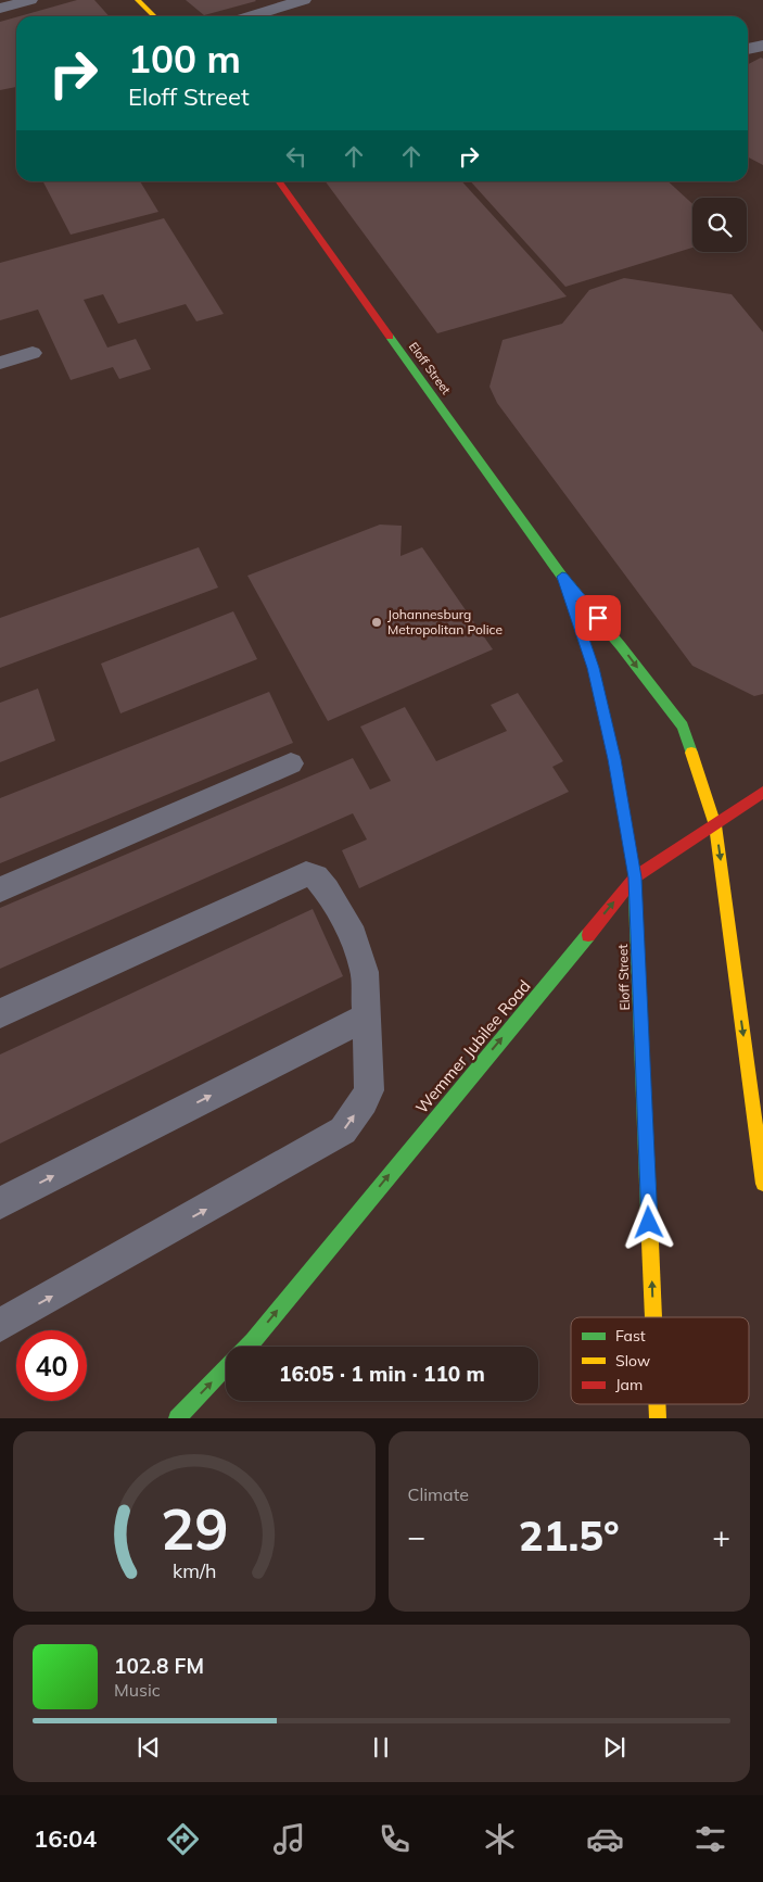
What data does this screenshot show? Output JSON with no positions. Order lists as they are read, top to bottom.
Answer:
{
  "streets": {
    "street": ["Eloff Street", "Wemmer Jubilee Road"]
  },
  "crossings": [
    ["Eloff Street", "Wemmer Jubilee Road"]
  ],
  "one_way": ["Wemmer Jubilee Road"],
  "places": ["Johannesburg Metropolitan Police"],
  "legend": ["Fast", "Slow", "Jam"],
  "page": {
    "turn": ["100 m", "Eloff Street"],
    "limit": "40",
    "trip": "16:05 · 1 min · 110 m",
    "tile": "Climate",
    "heat": ["−", "21.5°", "+"],
    "song": ["102.8 FM", "Music"],
    "tabs": "16:04",
    "gauge": ["29", "km/h"]
  }
}
